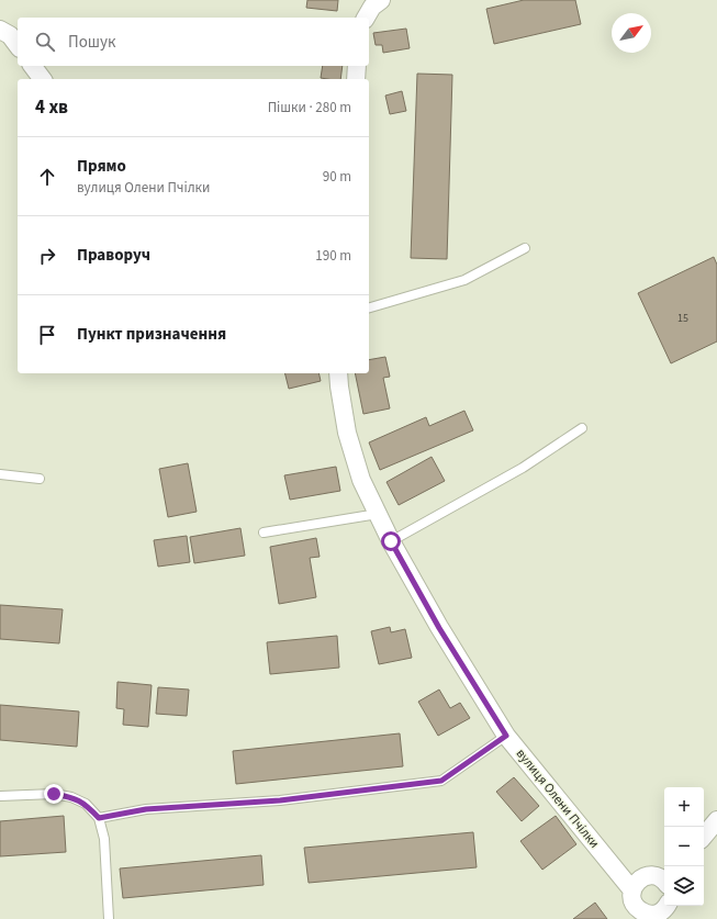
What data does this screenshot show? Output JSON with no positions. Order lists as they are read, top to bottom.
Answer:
{
  "streets": {
    "street": ["вулиця Олени Пчілки"]
  },
  "house_numbers": ["15"],
  "north": "top right",
  "page": {
    "search": "Пошук",
    "heading": ["4 хв", "Пішки · 280 m"],
    "list": [
      ["Прямо", "вулиця Олени Пчілки", "90 m"],
      ["Праворуч", "190 m"],
      "Пункт призначення"
    ],
    "map_buttons": ["+", "−"]
  }
}
